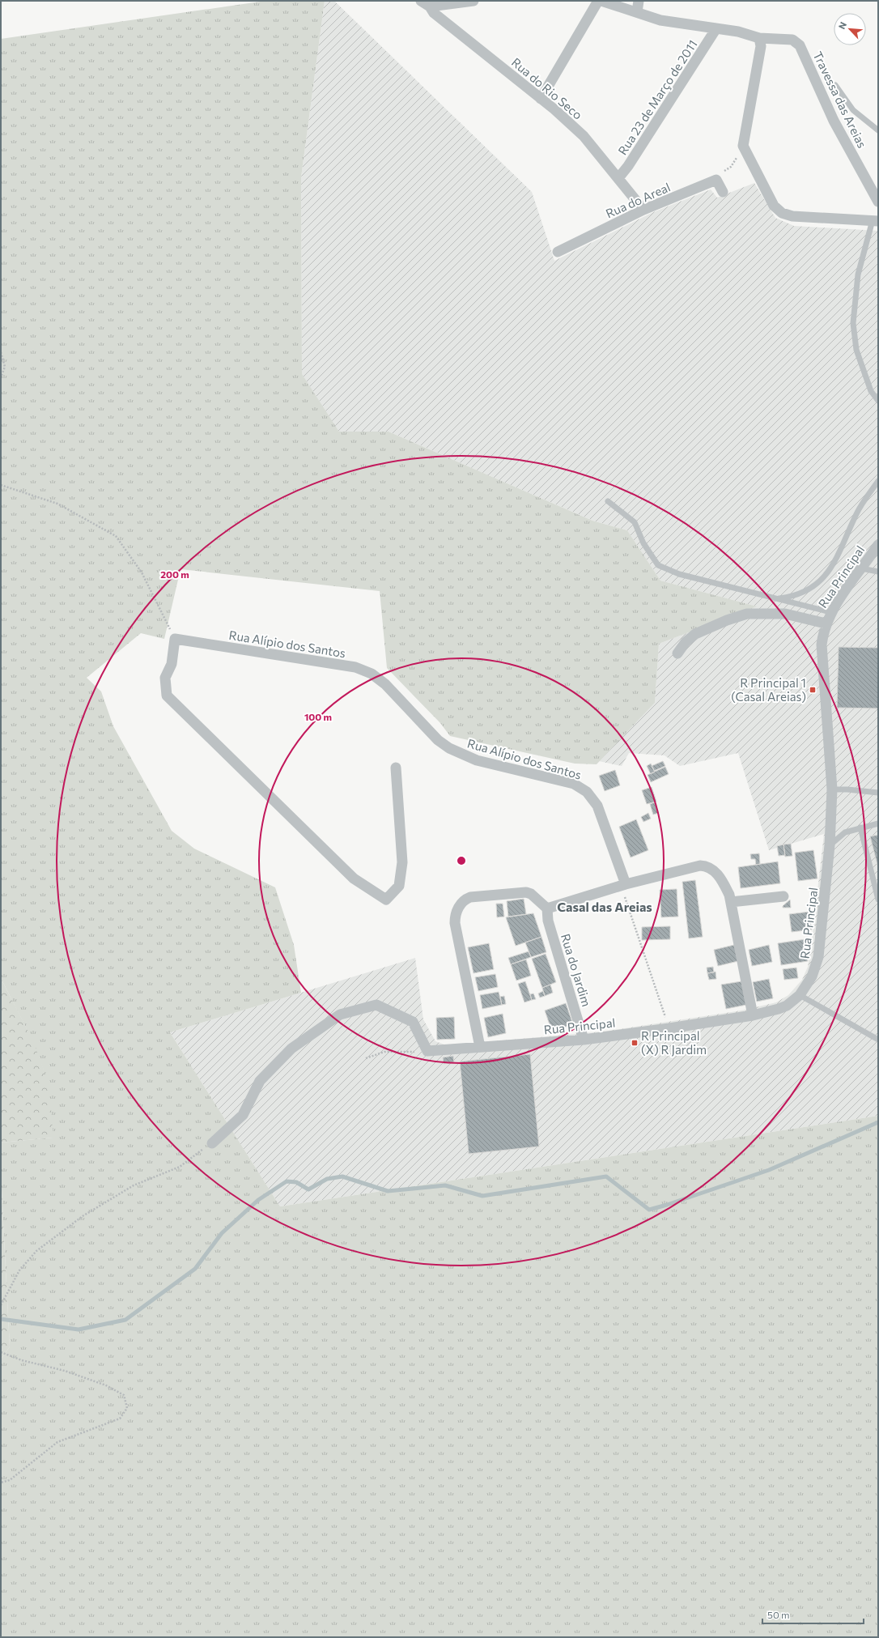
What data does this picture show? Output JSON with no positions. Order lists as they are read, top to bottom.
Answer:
{
  "streets": {
    "street": [
      "Rua do Rio Seco",
      "Rua 23 de Março de 2011",
      "Travessa das Areias",
      "Rua do Areal",
      "Rua Principal",
      "Rua Alípio dos Santos",
      "Rua do Jardim"
    ]
  },
  "crossings": [
    ["Rua do Rio Seco", "Rua 23 de Março de 2011"],
    ["Rua do Rio Seco", "Rua do Areal"],
    ["Rua 23 de Março de 2011", "Travessa das Areias"],
    ["Rua Principal", "Rua do Jardim"]
  ],
  "districts": ["Casal das Areias"],
  "places": {
    "transit": ["R Principal 1 (Casal Areias)", "R Principal (X) R Jardim"]
  },
  "scale_bar": "50 m",
  "north": "top left",
  "rings": ["200 m", "100 m"]
}
